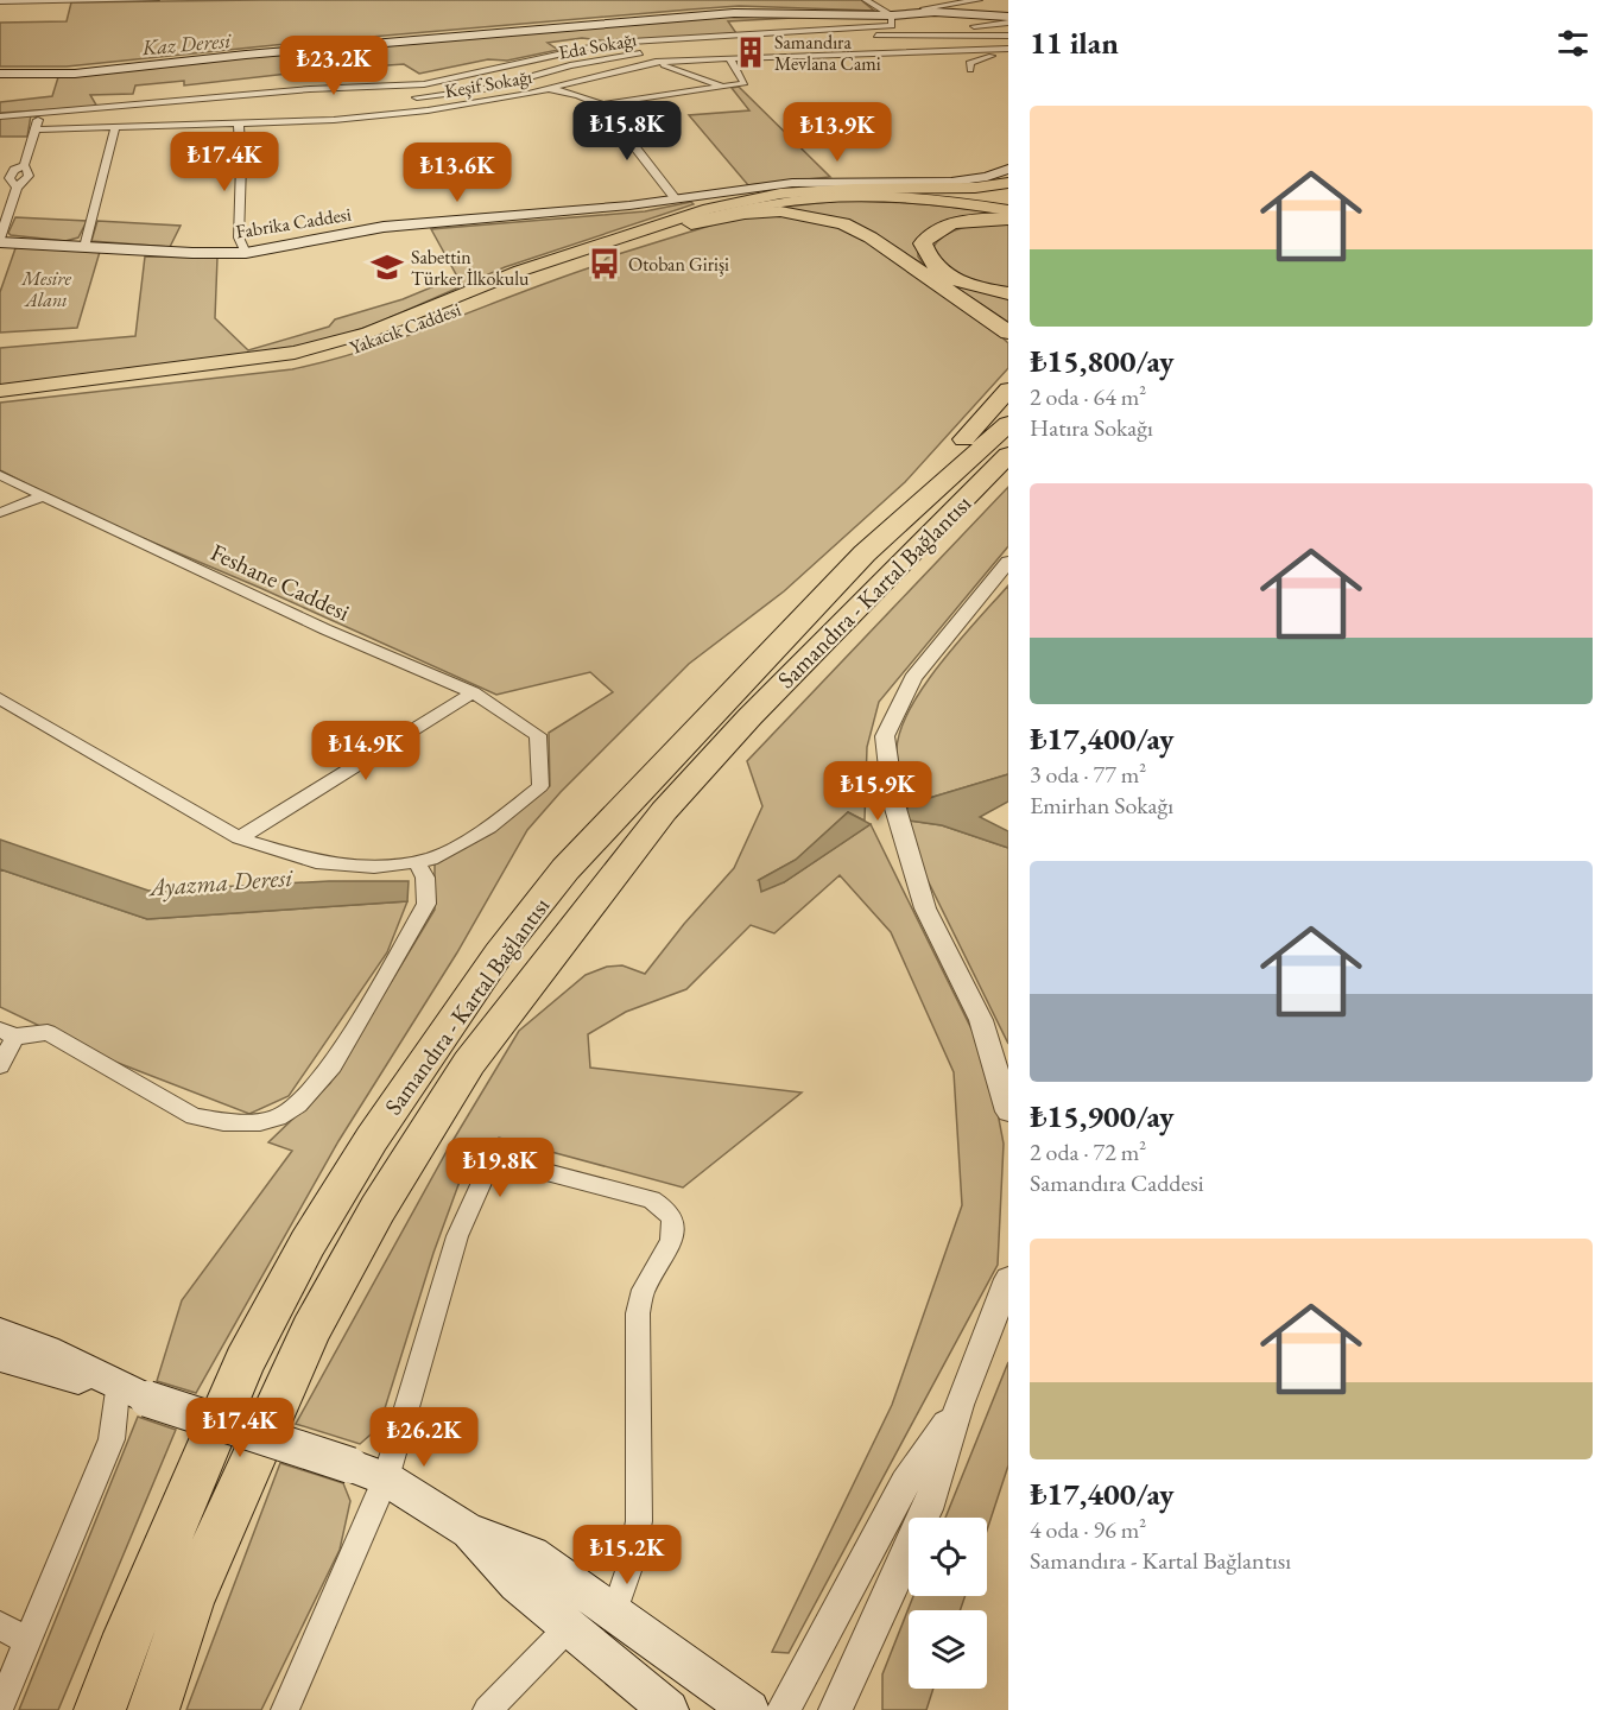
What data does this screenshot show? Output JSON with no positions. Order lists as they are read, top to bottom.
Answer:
{
  "streets": {
    "highway": ["Samandıra - Kartal Bağlantısı"],
    "main road": ["Fabrika Caddesi", "Yakacık Caddesi"],
    "street": ["Eda Sokağı", "Keşif Sokağı", "Feshane Caddesi"]
  },
  "water": ["Kaz Deresi", "Ayazma Deresi"],
  "parks": ["Mesire Alanı"],
  "places": {
    "building": ["Samandıra Mevlana Cami"],
    "bus stop": ["Otoban Girişi"],
    "school or university": ["Sabettin Türker İlkokulu"]
  },
  "page": {
    "heading": "11 ilan",
    "price": [
      "₺23.2K",
      "₺15.8K",
      "₺13.9K",
      "₺17.4K",
      "₺13.6K",
      "₺14.9K",
      "₺15.9K",
      "₺19.8K",
      "₺17.4K",
      "₺26.2K",
      "₺15.2K"
    ],
    "list": [
      {
        "name": "₺15,800/ay",
        "note": "2 oda · 64 m² · Hatıra Sokağı"
      },
      {
        "name": "₺17,400/ay",
        "note": "3 oda · 77 m² · Emirhan Sokağı"
      },
      {
        "name": "₺15,900/ay",
        "note": "2 oda · 72 m² · Samandıra Caddesi"
      },
      {
        "name": "₺17,400/ay",
        "note": "4 oda · 96 m² · Samandıra - Kartal Bağlantısı"
      }
    ]
  }
}
